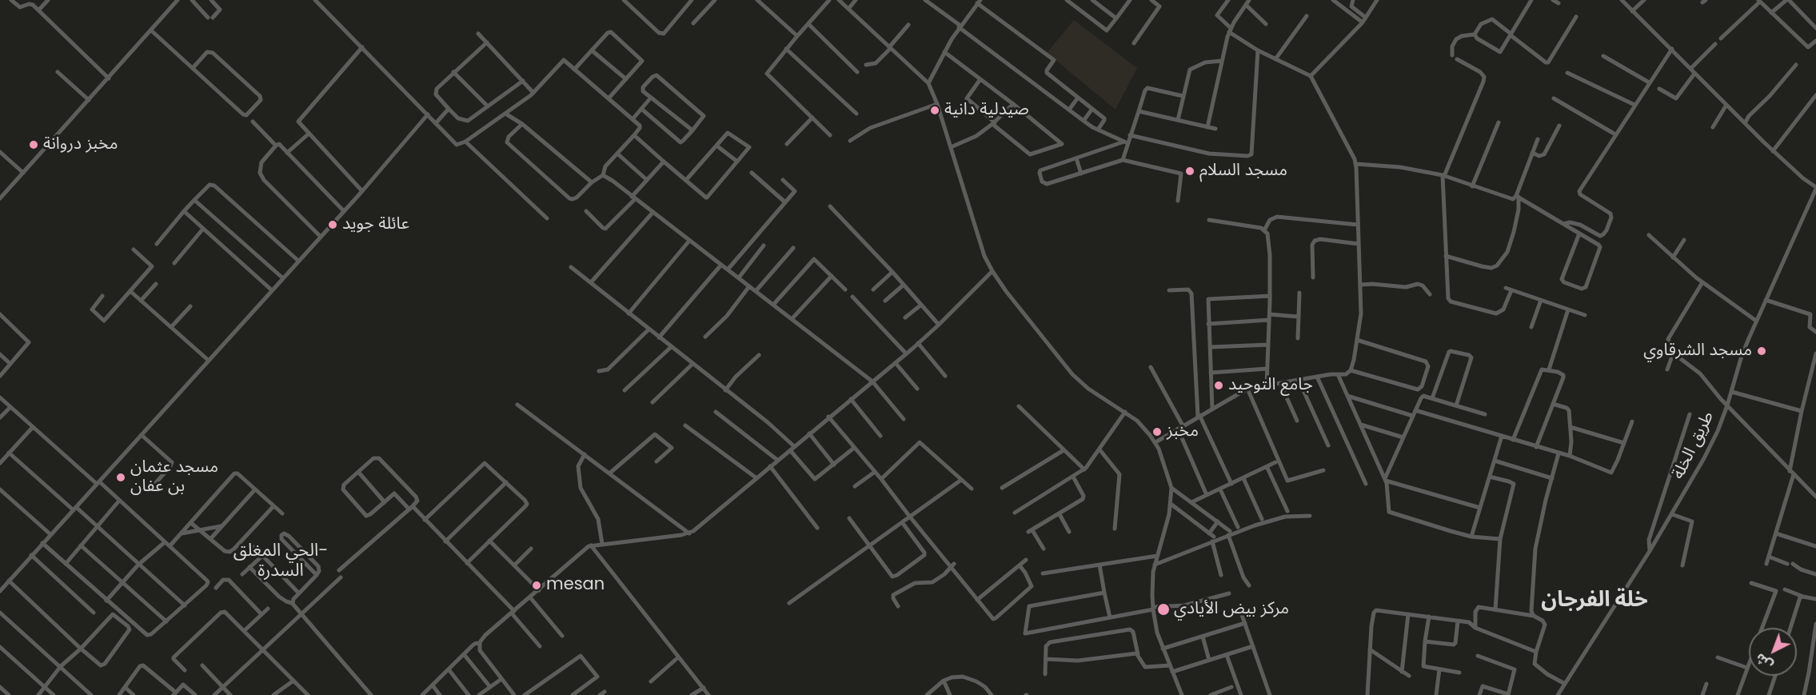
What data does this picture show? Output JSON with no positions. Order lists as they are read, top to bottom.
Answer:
{
  "streets": {
    "street": ["طريق الخلة"]
  },
  "districts": ["الحي المغلق- السدرة", "خلة الفرجان"],
  "places": [
    "صيدلية دانية",
    "مخبز دروانة",
    "مسجد السلام",
    "عائلة جويد",
    "مسجد الشرقاوي",
    "جامع التوحيد",
    "مخبز",
    "مسجد عثمان بن عفان",
    "mesan",
    "مركز بيض الأيادي"
  ],
  "north": "bottom left"
}
